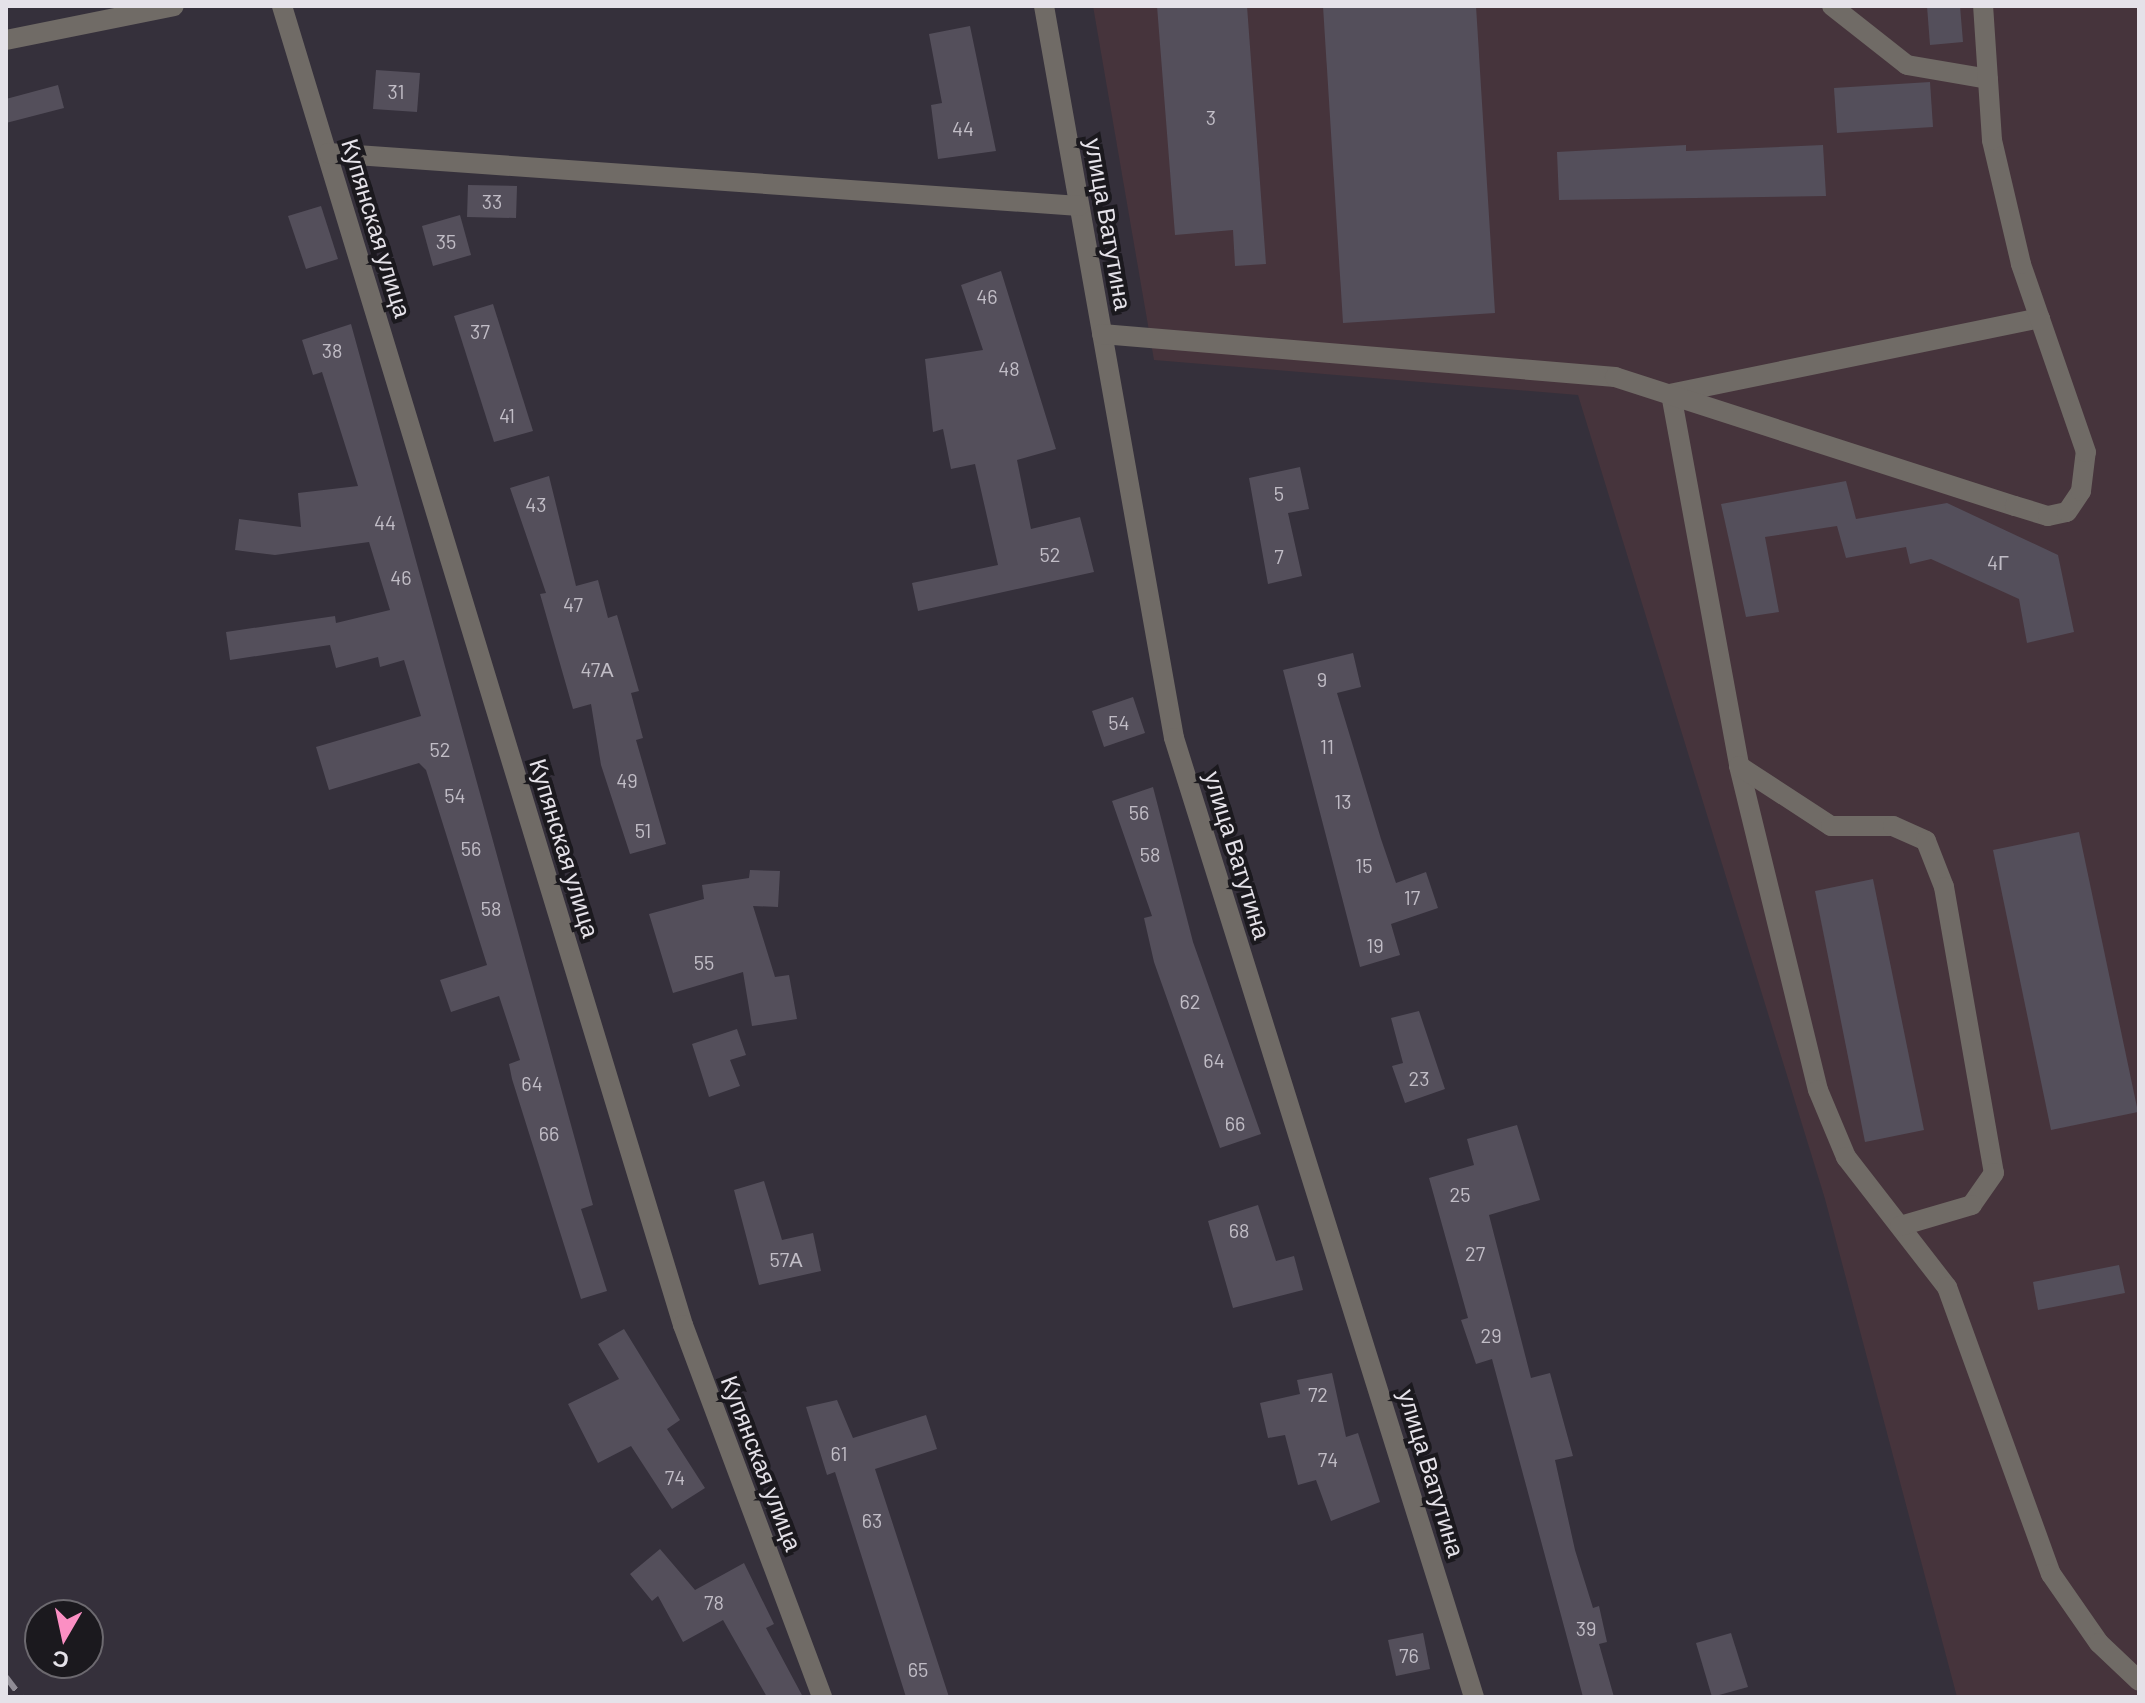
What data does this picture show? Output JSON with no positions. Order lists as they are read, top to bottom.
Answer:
{
  "streets": {
    "street": ["улица Ватутина", "Купянская улица"]
  },
  "house_numbers": [
    "31",
    "3",
    "44",
    "33",
    "35",
    "46",
    "37",
    "38",
    "48",
    "41",
    "5",
    "43",
    "44",
    "52",
    "7",
    "4Г",
    "46",
    "47",
    "47А",
    "9",
    "54",
    "11",
    "52",
    "49",
    "54",
    "13",
    "56",
    "51",
    "56",
    "58",
    "15",
    "17",
    "58",
    "19",
    "55",
    "62",
    "64",
    "23",
    "64",
    "66",
    "66",
    "25",
    "68",
    "27",
    "57А",
    "29",
    "72",
    "61",
    "74",
    "74",
    "63",
    "78",
    "39",
    "76",
    "65"
  ],
  "north": "bottom"
}
